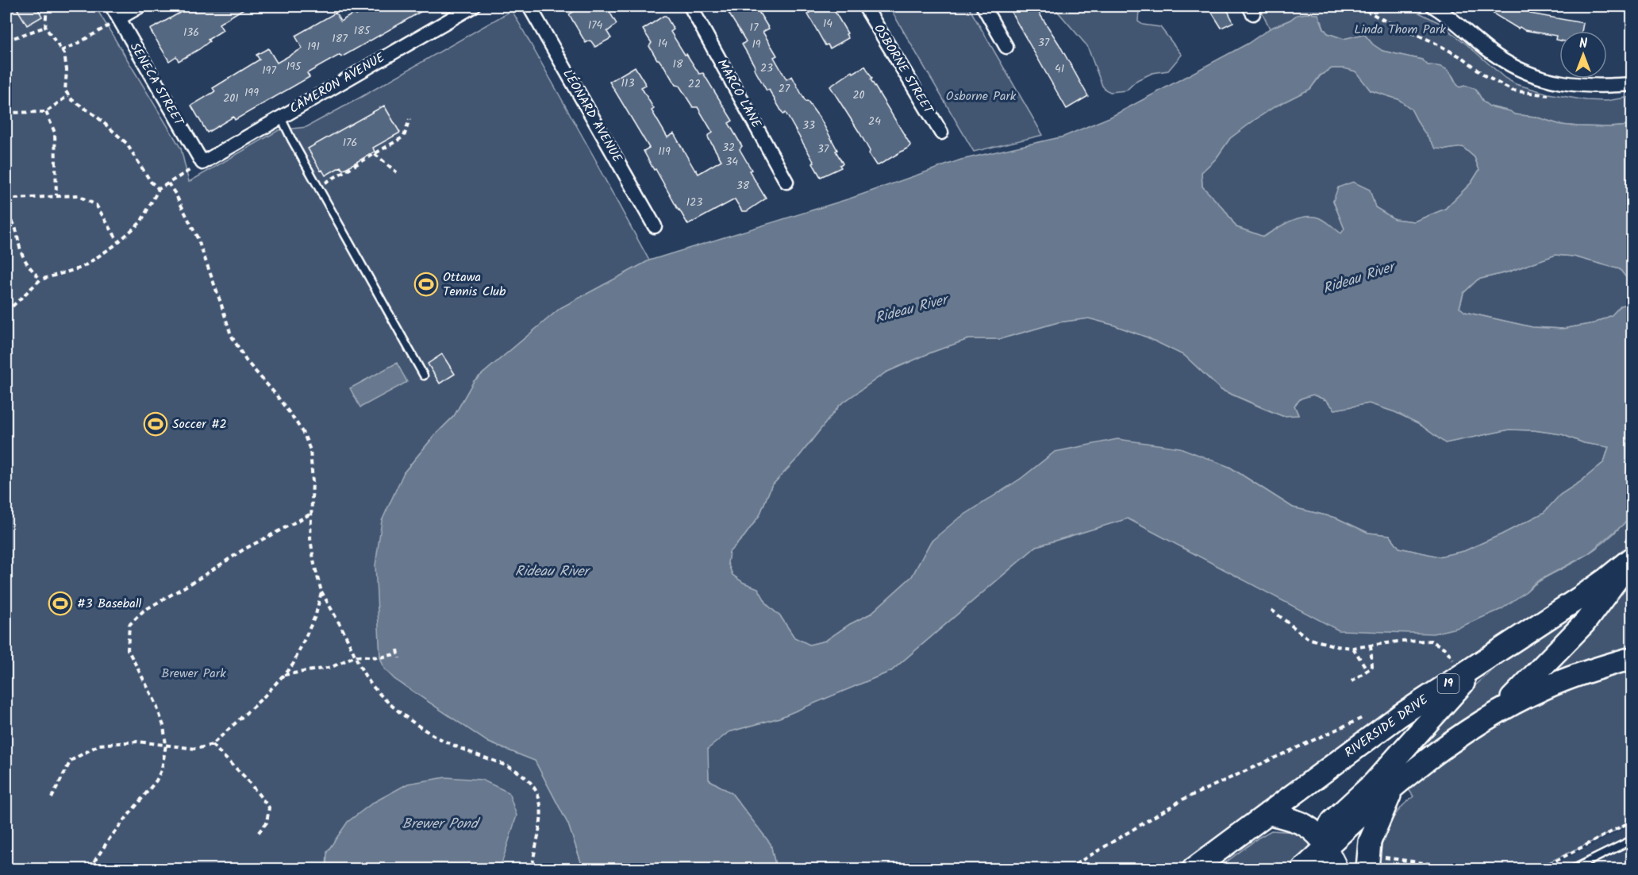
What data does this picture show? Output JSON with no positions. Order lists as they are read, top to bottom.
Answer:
{
  "streets": {
    "main road": ["19", "RIVERSIDE DRIVE"],
    "street": [
      "OSBORNE STREET",
      "CAMERON AVENUE",
      "SENECA STREET",
      "MARCO LANE",
      "LÉONARD AVENUE"
    ]
  },
  "crossings": [
    ["CAMERON AVENUE", "SENECA STREET"]
  ],
  "water": ["Rideau River", "Brewer Pond"],
  "parks": ["Linda Thom Park", "Osborne Park", "Brewer Park"],
  "places": {
    "sports": ["Ottawa Tennis Club", "Soccer #2", "#3 Baseball"]
  },
  "house_numbers": [
    "14",
    "174",
    "17",
    "185",
    "136",
    "187",
    "37",
    "14",
    "19",
    "191",
    "18",
    "195",
    "23",
    "41",
    "197",
    "113",
    "22",
    "27",
    "199",
    "20",
    "201",
    "24",
    "33",
    "176",
    "32",
    "37",
    "119",
    "34",
    "38",
    "123"
  ],
  "north": "top"
}
